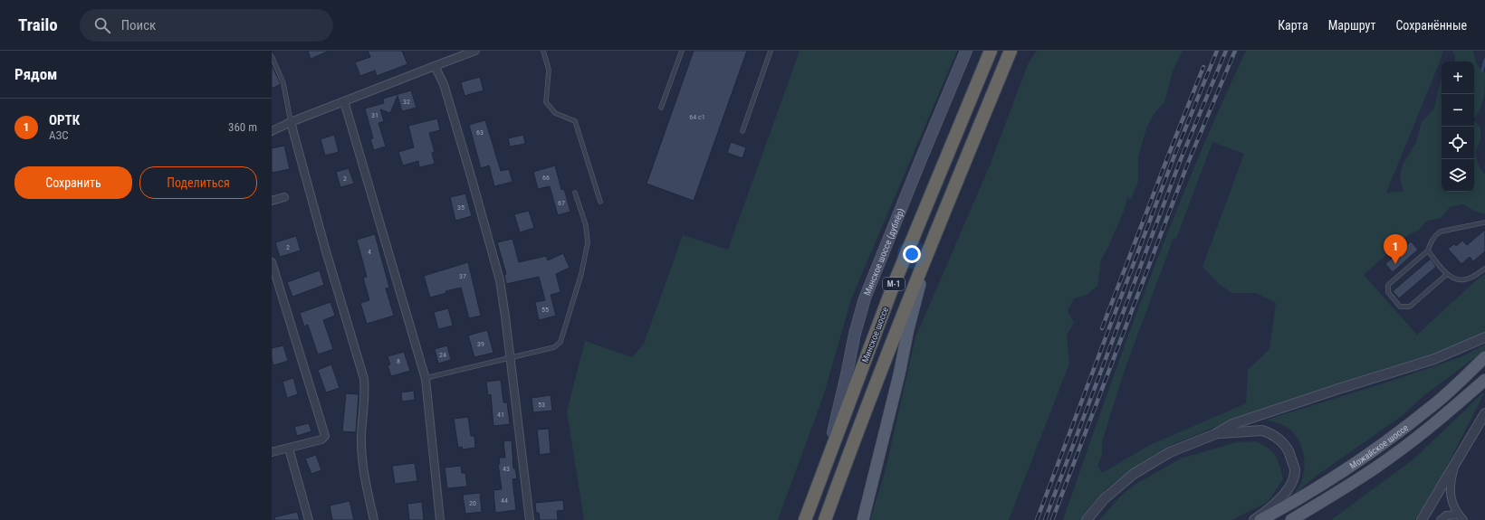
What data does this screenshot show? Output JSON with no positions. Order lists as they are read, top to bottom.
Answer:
{
  "streets": {
    "highway": ["М-1", "Минское шоссе"],
    "main road": ["Минское шоссе (дублёр)", "Можайское шоссе"]
  },
  "crossings": [
    ["Минское шоссе (дублёр)", "Минское шоссе"]
  ],
  "house_numbers": [
    "32",
    "31",
    "64 с1",
    "63",
    "66",
    "2",
    "67",
    "35",
    "2",
    "4",
    "37",
    "55",
    "39",
    "24",
    "8",
    "53",
    "41",
    "43",
    "44",
    "20"
  ],
  "page": {
    "header": "Trailo",
    "search": "Поиск",
    "nav": ["Карта", "Маршрут", "Сохранённые"],
    "heading": "Рядом",
    "map_buttons": ["+", "−"],
    "list": [
      {
        "mark": "1",
        "name": "ОРТК",
        "note": "АЗС",
        "value": "360 m"
      }
    ],
    "buttons": ["Сохранить", "Поделиться"],
    "pins": "1"
  }
}
